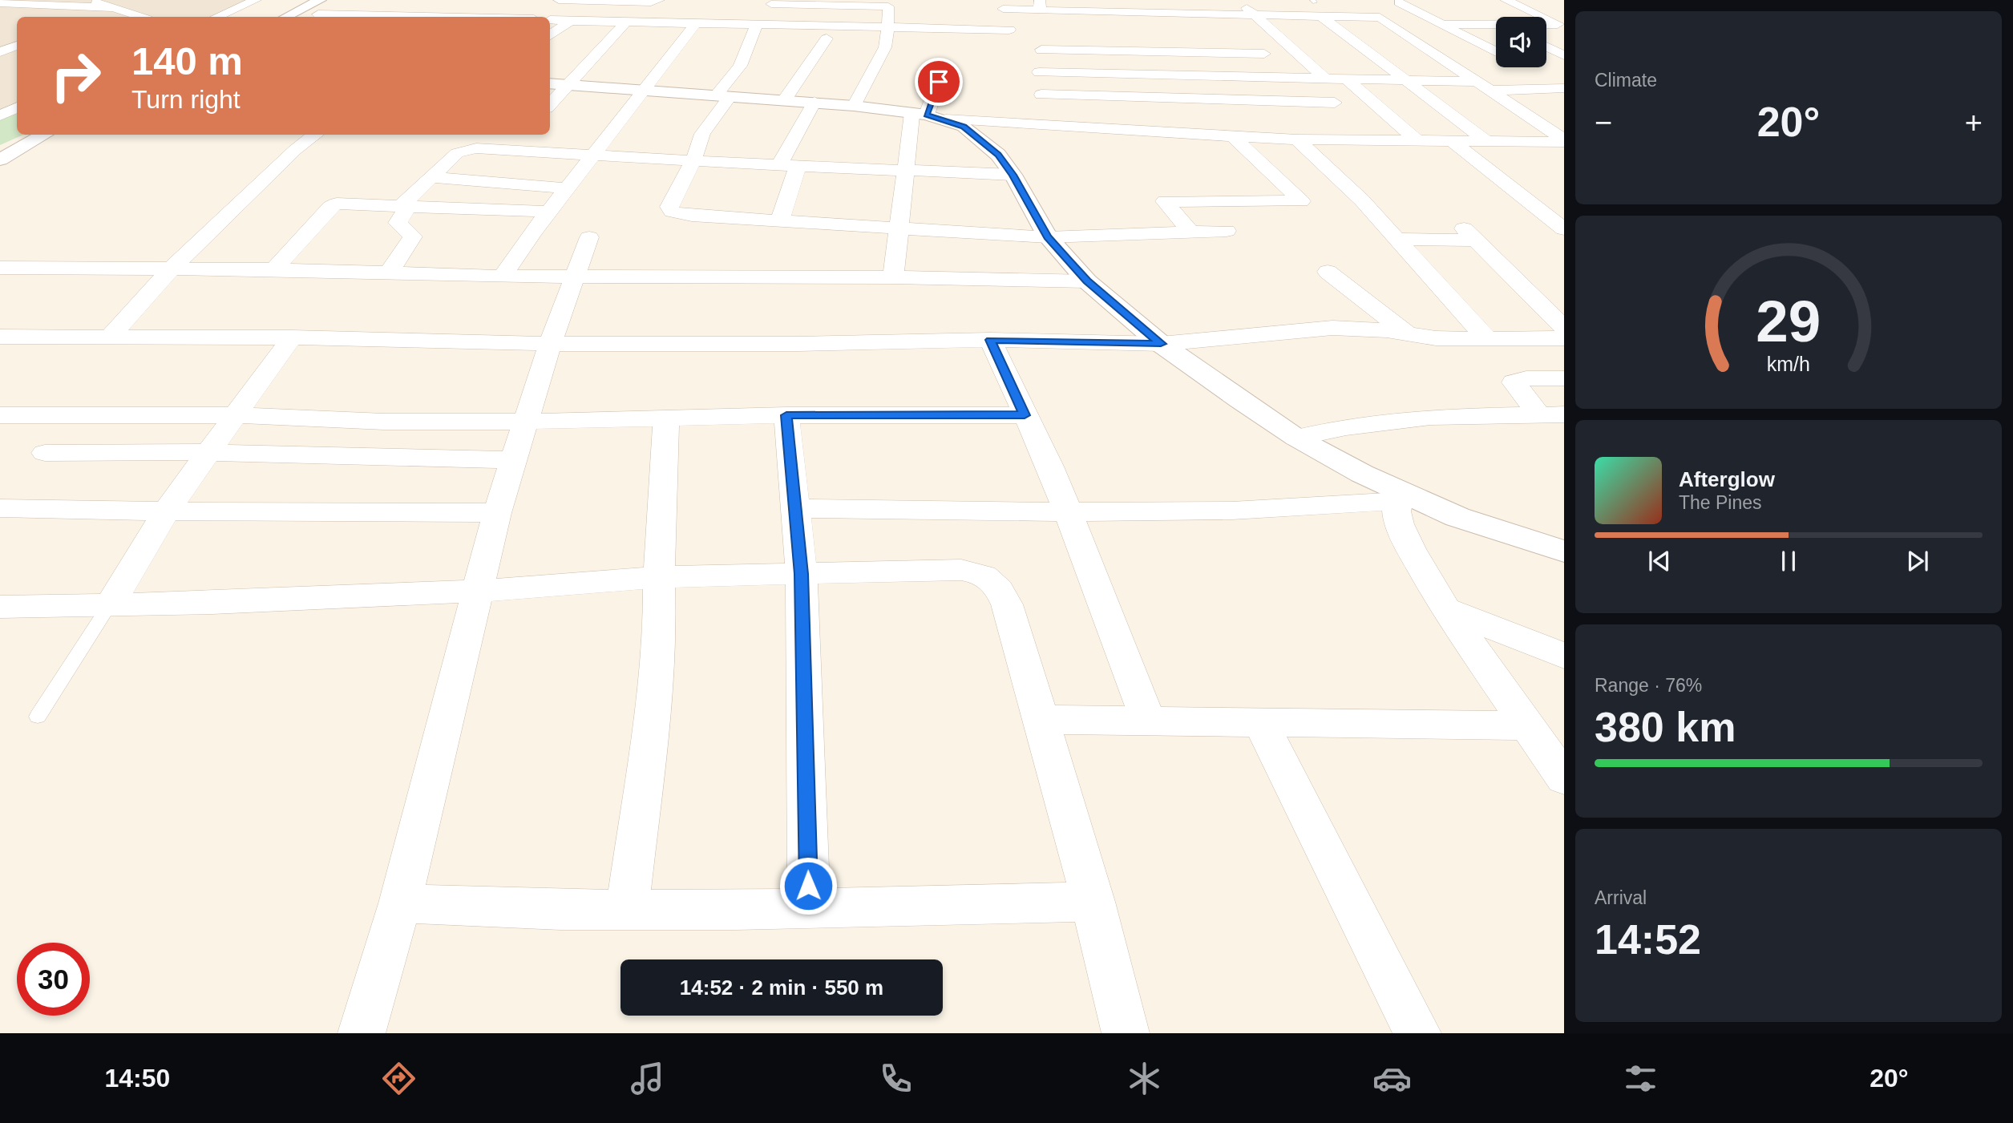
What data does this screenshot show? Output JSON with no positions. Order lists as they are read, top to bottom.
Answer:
{
  "page": {
    "tile": [
      "Climate",
      ["Range · 76%", "380 km"],
      ["Arrival", "14:52"]
    ],
    "turn": ["140 m", "Turn right"],
    "heat": ["−", "20°", "+"],
    "song": ["Afterglow", "The Pines"],
    "limit": "30",
    "trip": "14:52 · 2 min · 550 m",
    "tabs": ["14:50", "20°"],
    "gauge": ["29", "km/h"]
  }
}
